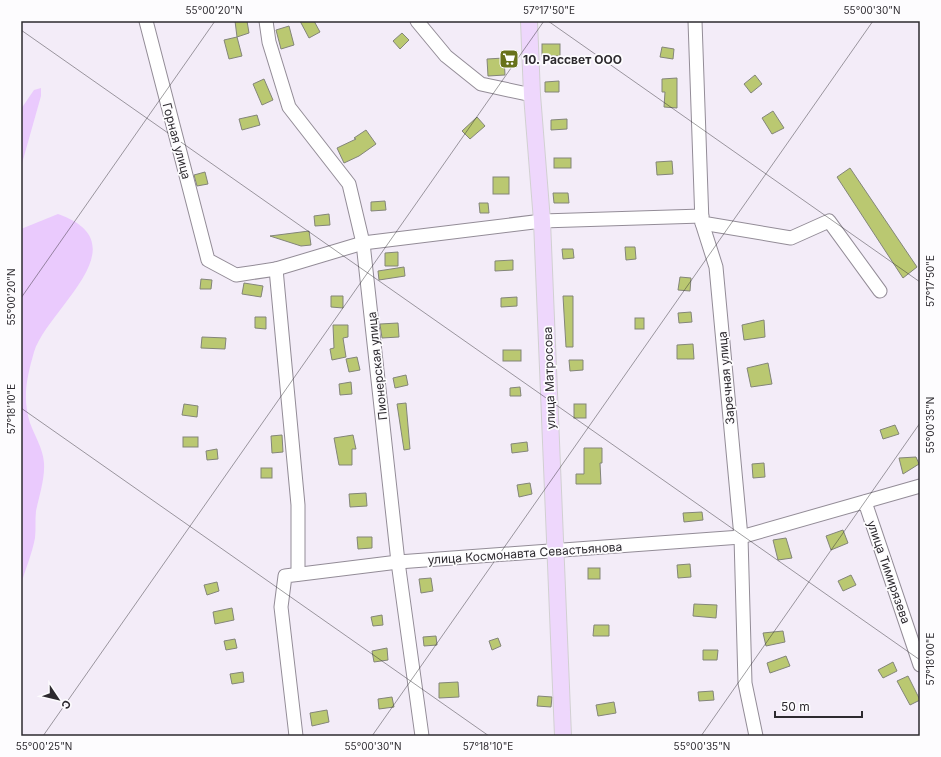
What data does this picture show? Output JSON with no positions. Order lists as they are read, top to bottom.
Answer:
{
  "streets": {
    "main road": ["улица Матросова"],
    "street": [
      "Горная улица",
      "Пионерская улица",
      "Заречная улица",
      "улица Космонавта Севастьянова",
      "улица Тимирязева"
    ]
  },
  "crossings": [
    ["Пионерская улица", "улица Космонавта Севастьянова"],
    ["улица Матросова", "улица Космонавта Севастьянова"],
    ["Заречная улица", "улица Космонавта Севастьянова"],
    ["улица Космонавта Севастьянова", "улица Тимирязева"]
  ],
  "places": {
    "supermarket": ["10. Рассвет ООО"]
  },
  "scale_bar": "50 m",
  "north": "bottom right",
  "coordinates": [
    "55°00'20\"N",
    "57°17'50\"E",
    "55°00'30\"N",
    "57°18'10\"E",
    "55°00'35\"N",
    "57°18'00\"E",
    "55°00'25\"N"
  ]
}
